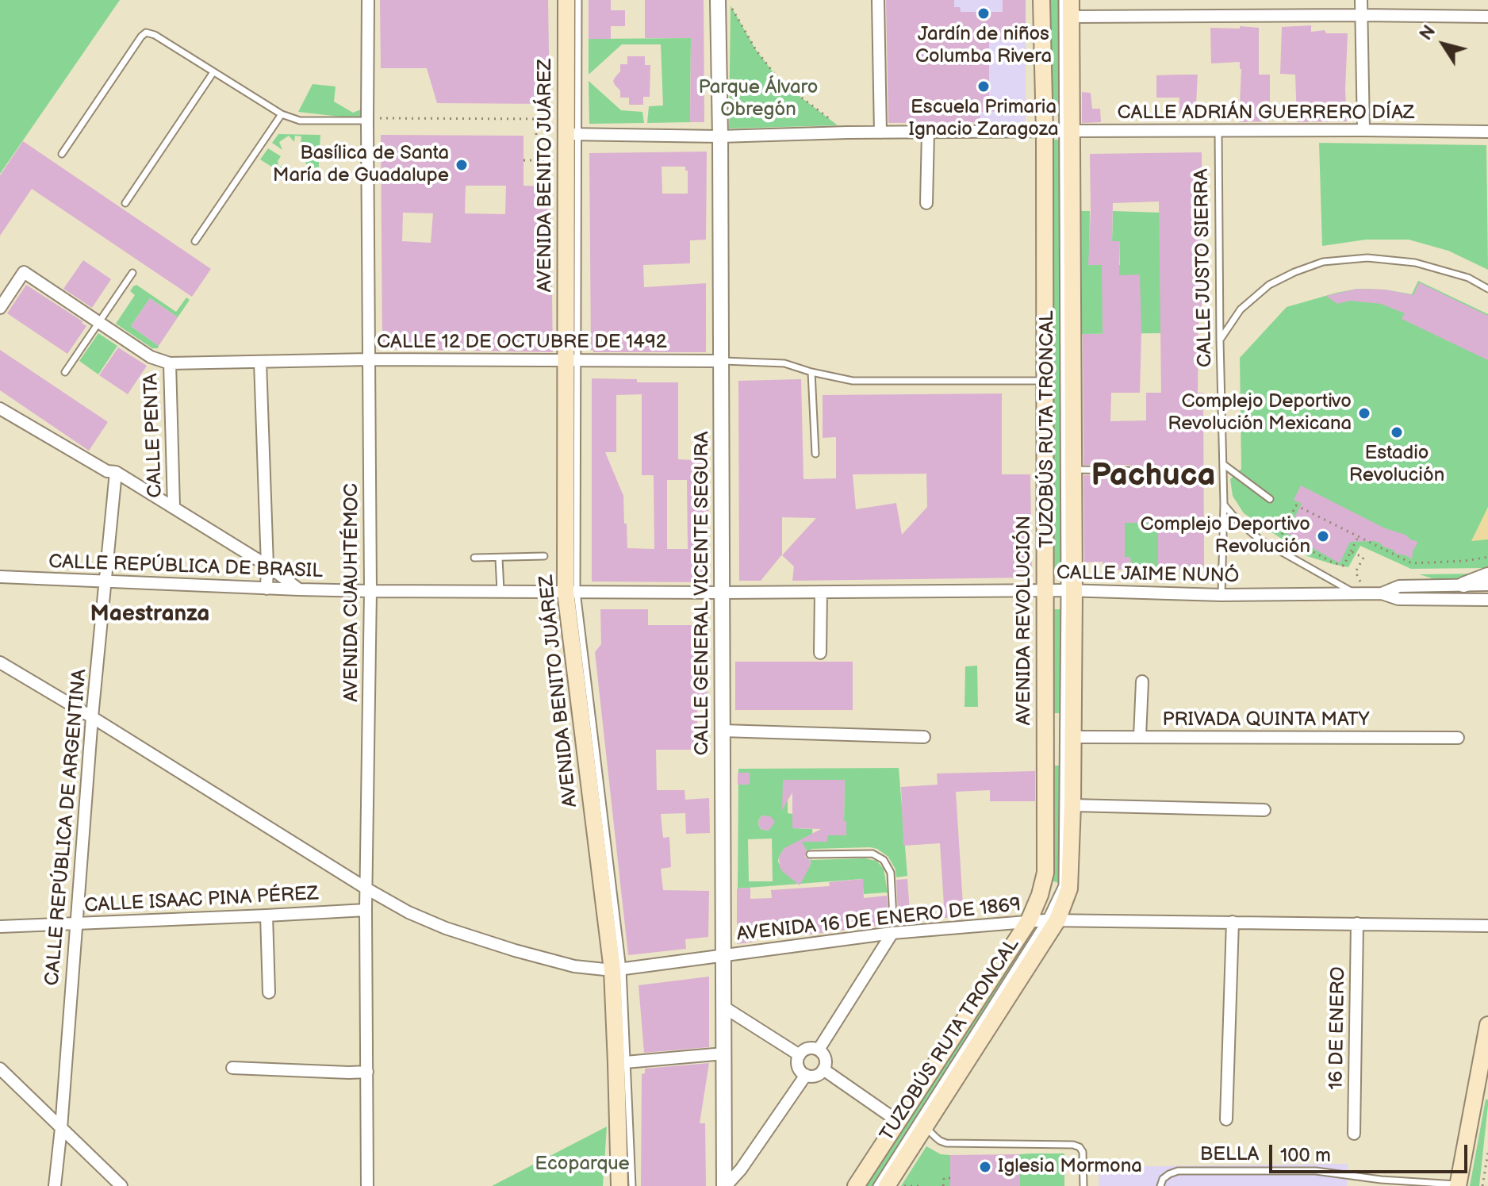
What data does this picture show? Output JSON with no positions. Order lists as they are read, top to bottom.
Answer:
{
  "streets": {
    "main road": ["AVENIDA BENITO JUÁREZ", "AVENIDA REVOLUCIÓN"],
    "street": [
      "CALLE ADRIÁN GUERRERO DÍAZ",
      "CALLE 12 DE OCTUBRE DE 1492",
      "CALLE PENTA",
      "CALLE REPÚBLICA DE BRASIL",
      "CALLE JAIME NUNÓ",
      "AVENIDA CUAUHTÉMOC",
      "CALLE GENERAL VICENTE SEGURA",
      "PRIVADA QUINTA MATY",
      "CALLE REPÚBLICA DE ARGENTINA",
      "CALLE ISAAC PINA PÉREZ",
      "AVENIDA 16 DE ENERO DE 1869",
      "16 DE ENERO"
    ],
    "lane": ["CALLE JUSTO SIERRA", "TUZOBÚS RUTA TRONCAL", "BELLA"]
  },
  "crossings": [
    ["CALLE ADRIÁN GUERRERO DÍAZ", "AVENIDA BENITO JUÁREZ"],
    ["CALLE ADRIÁN GUERRERO DÍAZ", "CALLE JUSTO SIERRA"],
    ["CALLE ADRIÁN GUERRERO DÍAZ", "TUZOBÚS RUTA TRONCAL"],
    ["CALLE ADRIÁN GUERRERO DÍAZ", "CALLE GENERAL VICENTE SEGURA"],
    ["CALLE ADRIÁN GUERRERO DÍAZ", "AVENIDA REVOLUCIÓN"],
    ["AVENIDA BENITO JUÁREZ", "CALLE 12 DE OCTUBRE DE 1492"],
    ["AVENIDA BENITO JUÁREZ", "CALLE REPÚBLICA DE BRASIL"],
    ["AVENIDA BENITO JUÁREZ", "CALLE JAIME NUNÓ"],
    ["AVENIDA BENITO JUÁREZ", "AVENIDA 16 DE ENERO DE 1869"],
    ["CALLE JUSTO SIERRA", "CALLE JAIME NUNÓ"],
    ["CALLE 12 DE OCTUBRE DE 1492", "CALLE PENTA"],
    ["CALLE 12 DE OCTUBRE DE 1492", "AVENIDA CUAUHTÉMOC"],
    ["CALLE 12 DE OCTUBRE DE 1492", "CALLE GENERAL VICENTE SEGURA"],
    ["CALLE 12 DE OCTUBRE DE 1492", "AVENIDA REVOLUCIÓN"],
    ["TUZOBÚS RUTA TRONCAL", "CALLE JAIME NUNÓ"],
    ["TUZOBÚS RUTA TRONCAL", "AVENIDA 16 DE ENERO DE 1869"],
    ["CALLE REPÚBLICA DE BRASIL", "CALLE JAIME NUNÓ"],
    ["CALLE REPÚBLICA DE BRASIL", "AVENIDA CUAUHTÉMOC"],
    ["CALLE REPÚBLICA DE BRASIL", "CALLE REPÚBLICA DE ARGENTINA"],
    ["CALLE JAIME NUNÓ", "CALLE GENERAL VICENTE SEGURA"],
    ["CALLE JAIME NUNÓ", "AVENIDA REVOLUCIÓN"],
    ["AVENIDA CUAUHTÉMOC", "CALLE ISAAC PINA PÉREZ"],
    ["AVENIDA CUAUHTÉMOC", "AVENIDA 16 DE ENERO DE 1869"],
    ["CALLE GENERAL VICENTE SEGURA", "AVENIDA 16 DE ENERO DE 1869"],
    ["AVENIDA REVOLUCIÓN", "AVENIDA 16 DE ENERO DE 1869"],
    ["CALLE REPÚBLICA DE ARGENTINA", "CALLE ISAAC PINA PÉREZ"],
    ["CALLE REPÚBLICA DE ARGENTINA", "AVENIDA 16 DE ENERO DE 1869"],
    ["AVENIDA 16 DE ENERO DE 1869", "16 DE ENERO"]
  ],
  "districts": ["Pachuca", "Maestranza"],
  "parks": ["Parque Álvaro Obregón", "Ecoparque"],
  "places": [
    "Jardín de niños Columba Rivera",
    "Escuela Primaria Ignacio Zaragoza",
    "Basílica de Santa María de Guadalupe",
    "Complejo Deportivo Revolución Mexicana",
    "Estadio Revolución",
    "Complejo Deportivo Revolución",
    "Iglesia Mormona"
  ],
  "scale_bar": "100 m",
  "north": "top left"
}
